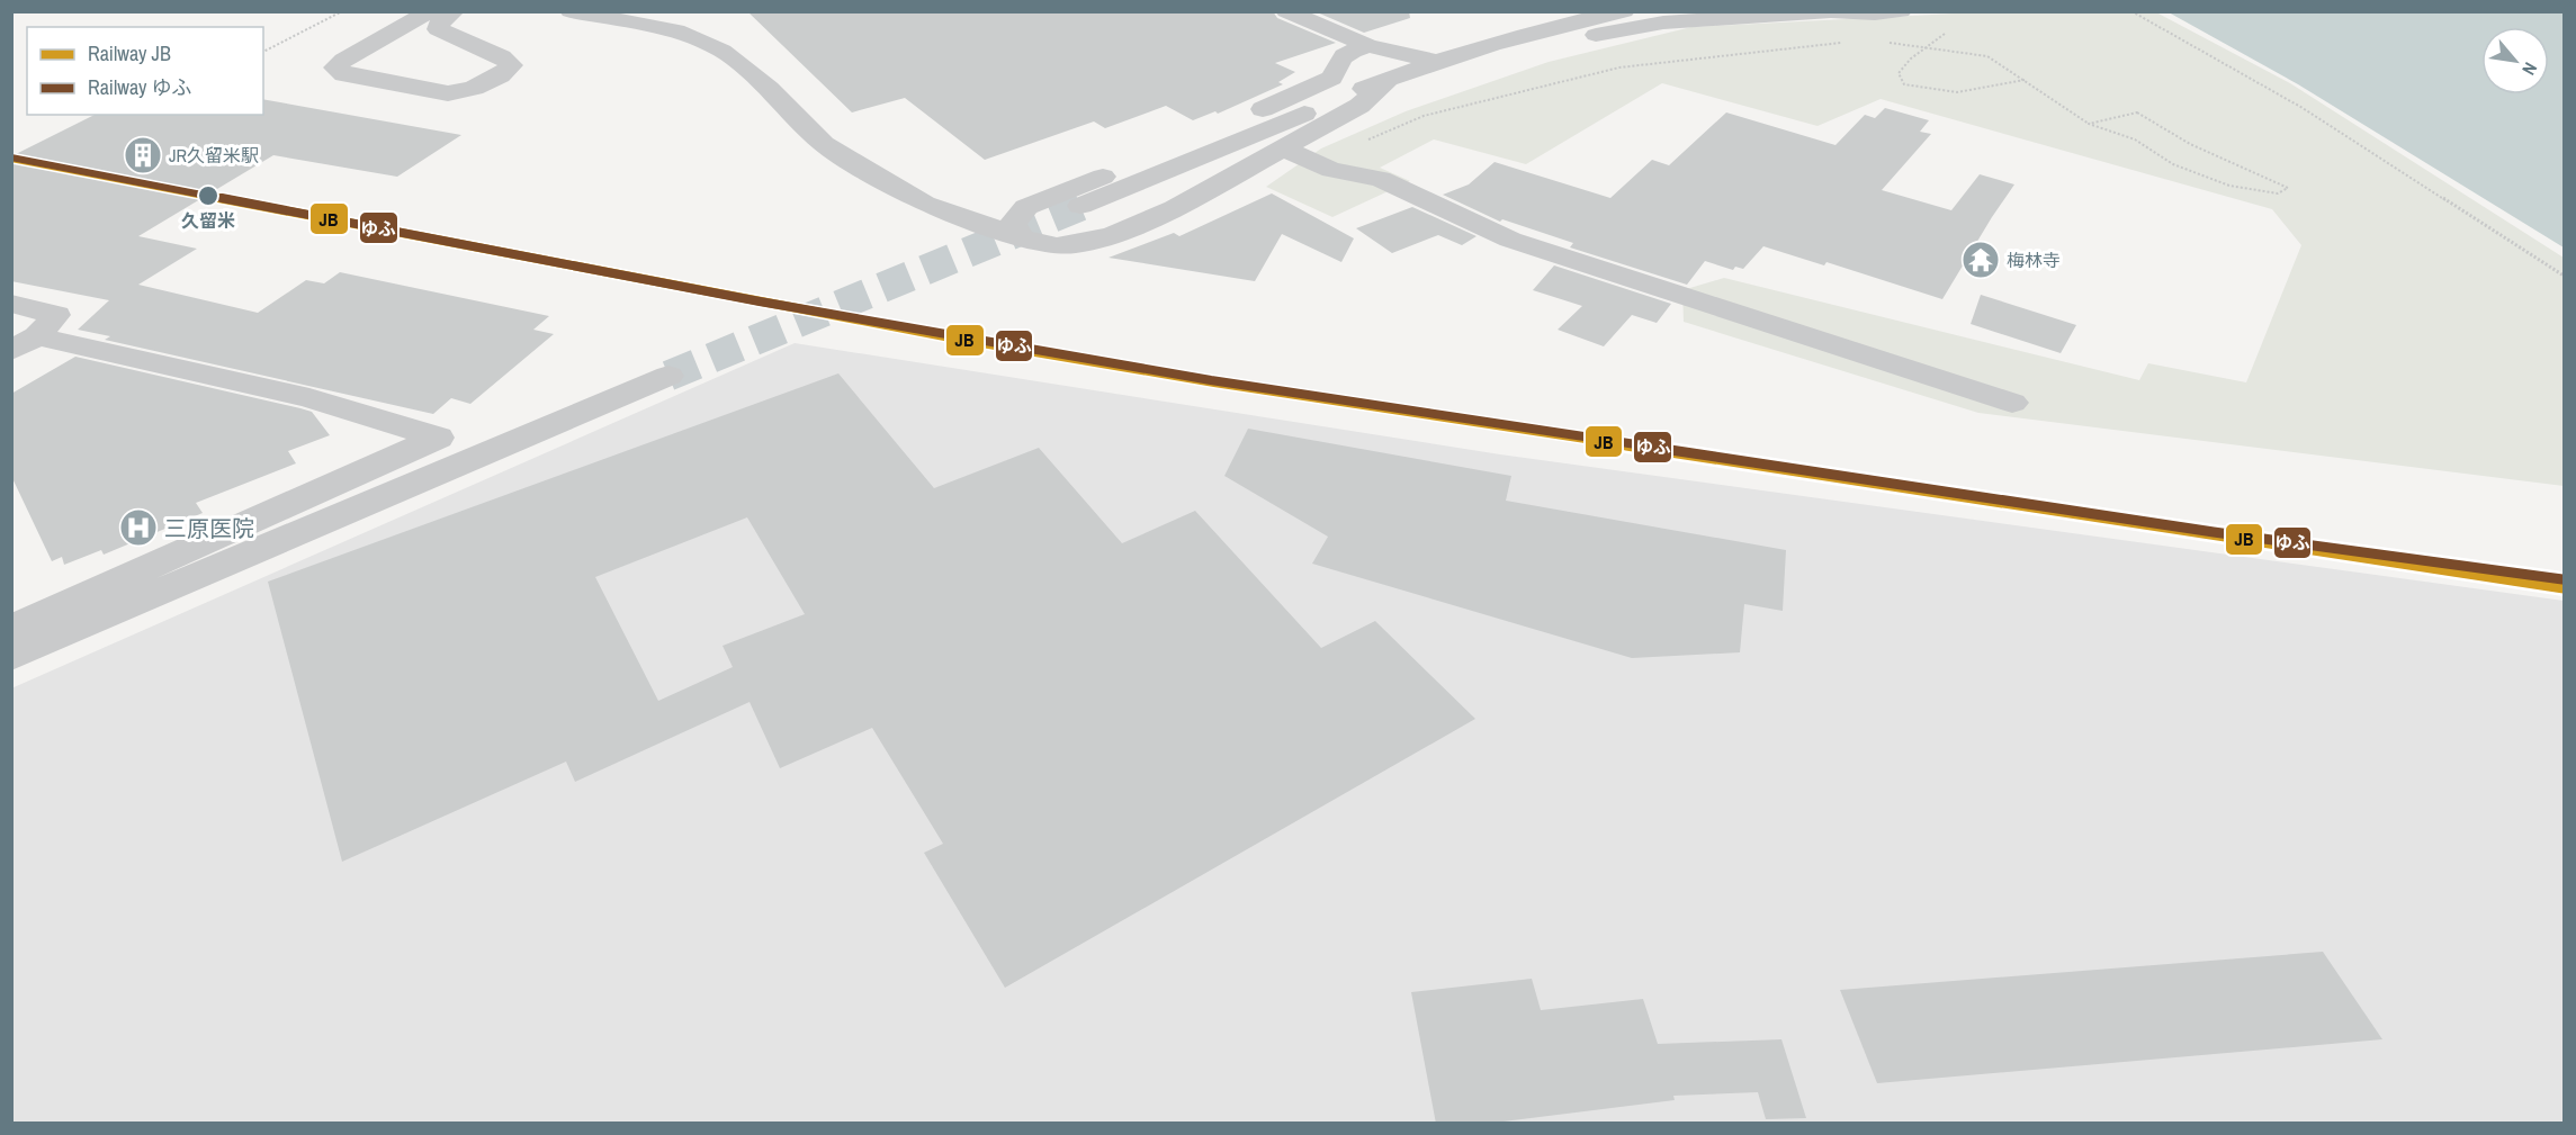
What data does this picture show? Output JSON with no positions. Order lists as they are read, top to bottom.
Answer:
{
  "places": {
    "building": ["JR久留米駅"],
    "other": ["久留米"],
    "temple": ["梅林寺"],
    "hospital": ["三原医院"]
  },
  "lines": ["rail line ゆふ", "rail line JB"],
  "legend": ["Railway JB", "Railway ゆふ"],
  "north": "bottom right"
}
